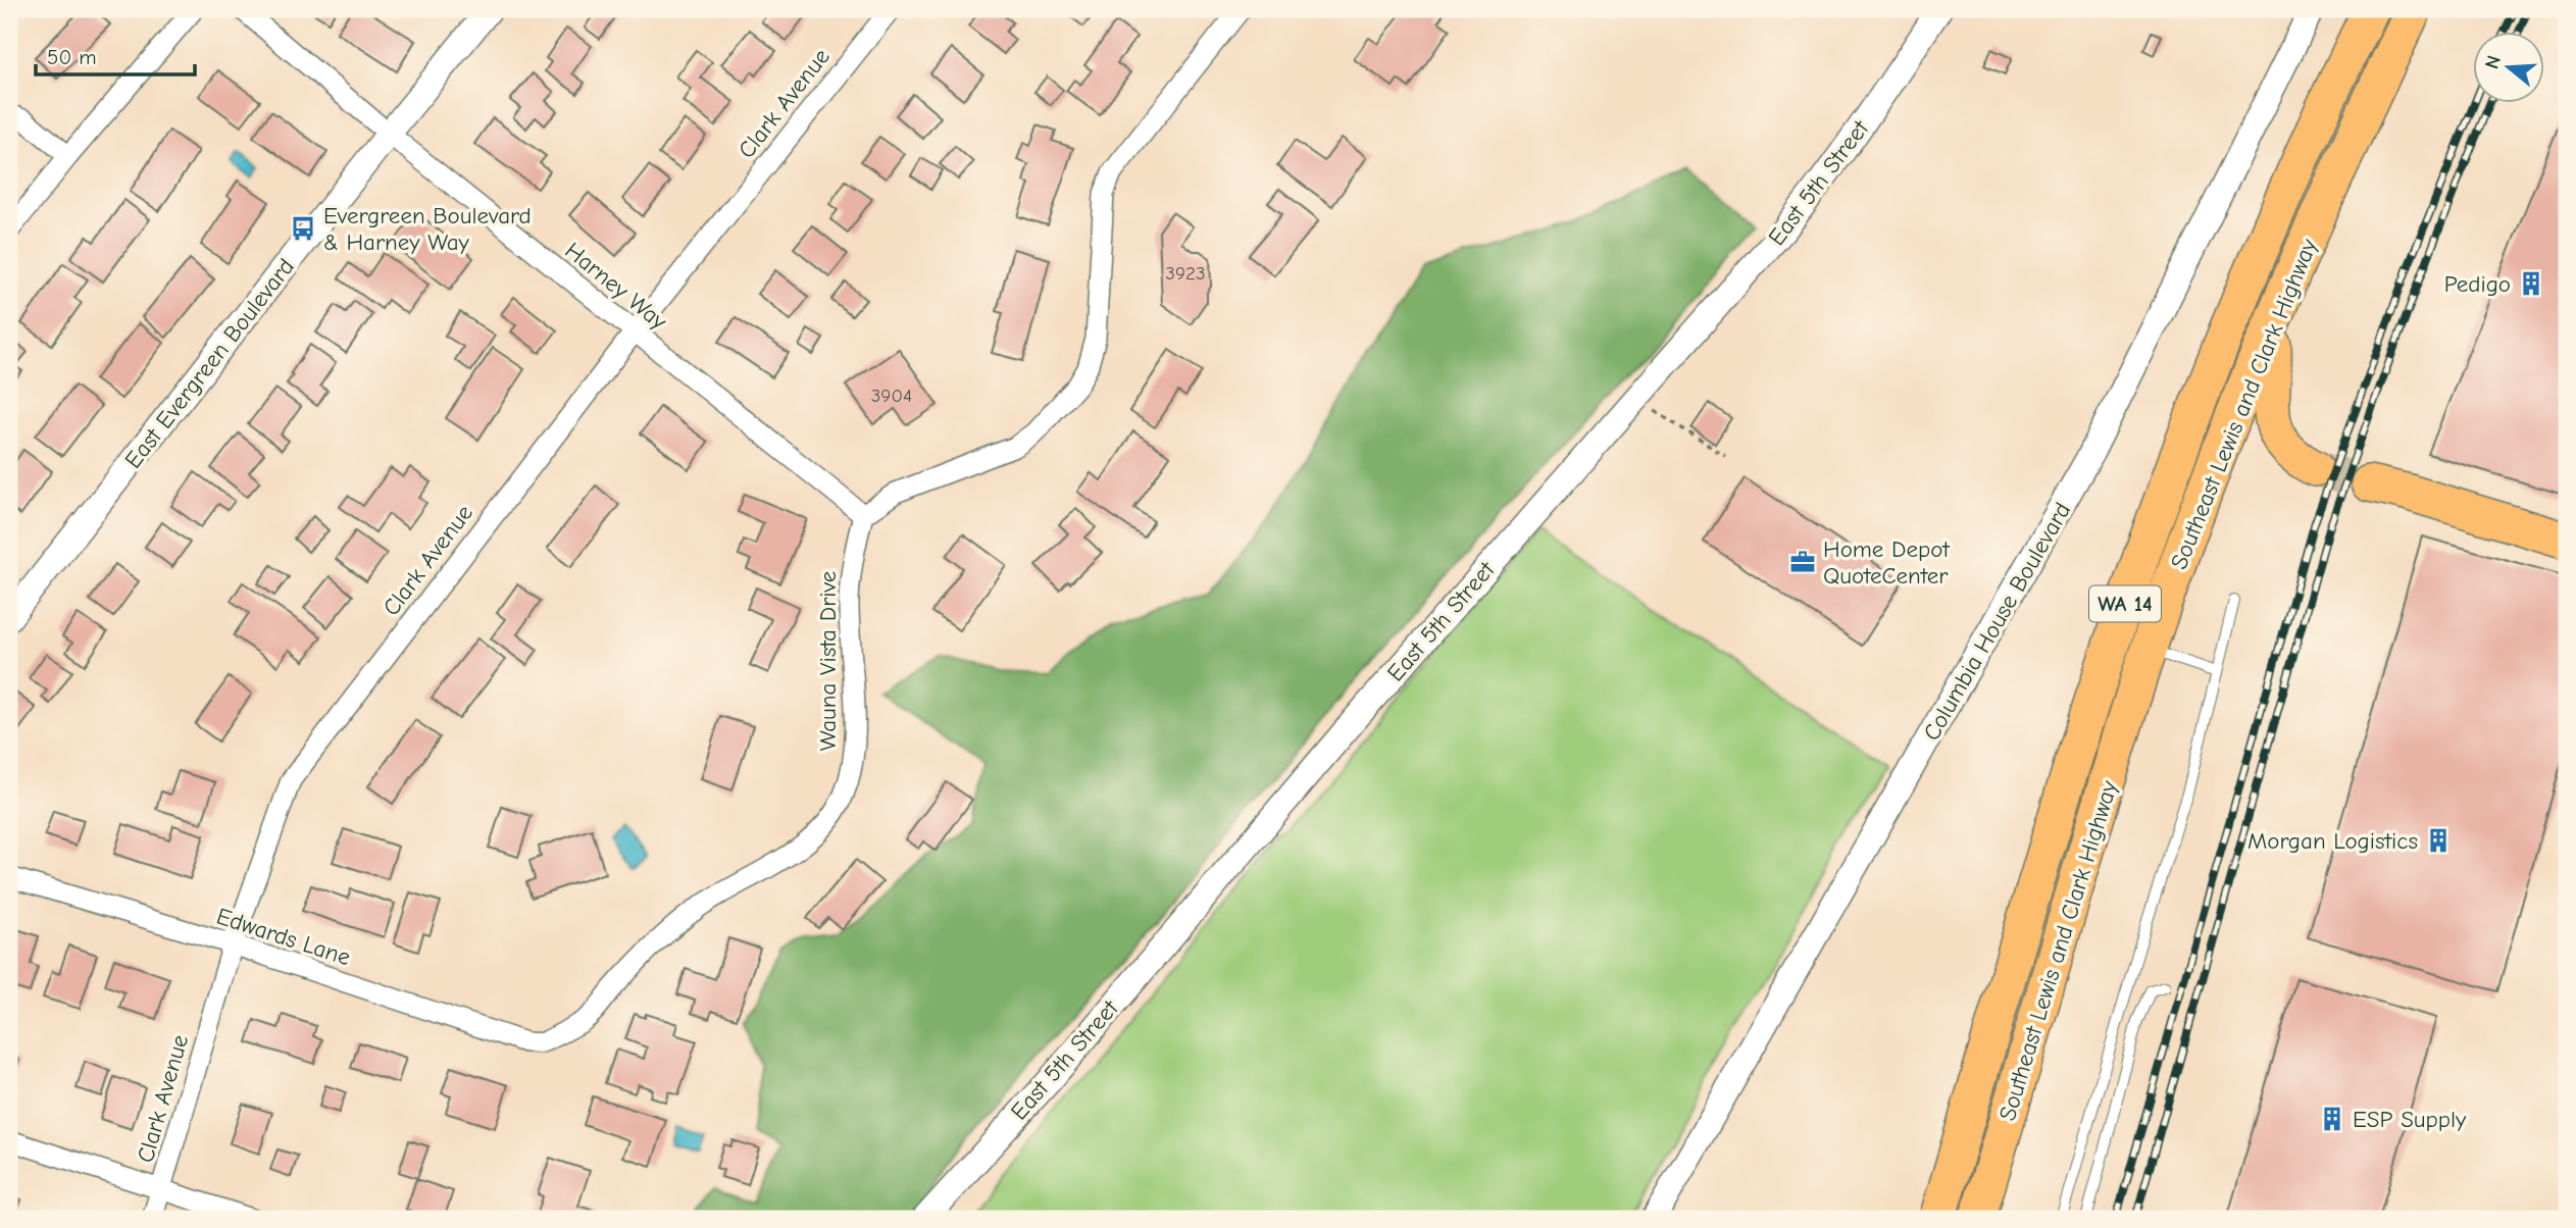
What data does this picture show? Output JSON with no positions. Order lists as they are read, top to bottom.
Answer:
{
  "streets": {
    "highway": ["Southeast Lewis and Clark Highway", "WA 14"],
    "street": [
      "Clark Avenue",
      "East 5th Street",
      "Harney Way",
      "East Evergreen Boulevard",
      "Columbia House Boulevard",
      "Wauna Vista Drive",
      "Edwards Lane"
    ]
  },
  "crossings": [
    ["Clark Avenue", "Harney Way"],
    ["Clark Avenue", "Edwards Lane"],
    ["Harney Way", "East Evergreen Boulevard"],
    ["Harney Way", "Wauna Vista Drive"],
    ["Wauna Vista Drive", "Edwards Lane"]
  ],
  "places": {
    "bus stop": ["Evergreen Boulevard & Harney Way"],
    "building": ["Pedigo", "Morgan Logistics", "ESP Supply"],
    "office": ["Home Depot QuoteCenter"]
  },
  "house_numbers": ["3923", "3904"],
  "scale_bar": "50 m",
  "north": "left"
}
